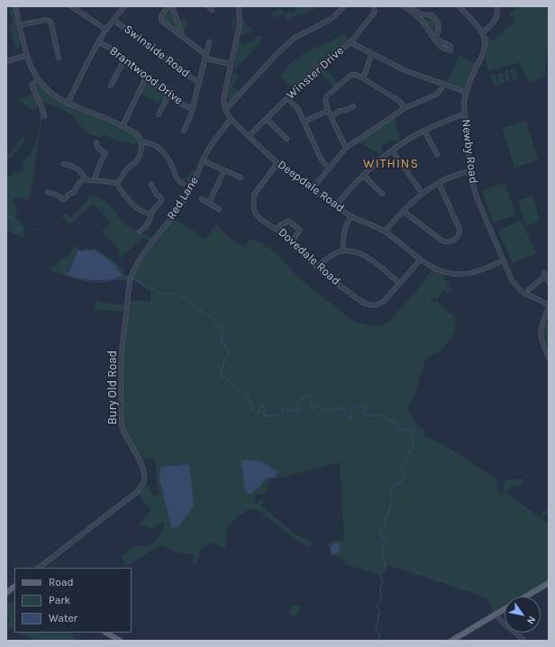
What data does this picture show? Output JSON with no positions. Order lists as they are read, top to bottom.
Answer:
{
  "streets": {
    "street": [
      "Swinside Road",
      "Winster Drive",
      "Brantwood Drive",
      "Newby Road",
      "Deepdale Road",
      "Red Lane",
      "Dovedale Road",
      "Bury Old Road"
    ]
  },
  "crossings": [
    ["Winster Drive", "Deepdale Road"],
    ["Newby Road", "Deepdale Road"],
    ["Deepdale Road", "Red Lane"],
    ["Deepdale Road", "Dovedale Road"],
    ["Red Lane", "Bury Old Road"]
  ],
  "districts": ["WITHINS"],
  "legend": ["Road", "Park", "Water"],
  "north": "bottom right"
}
